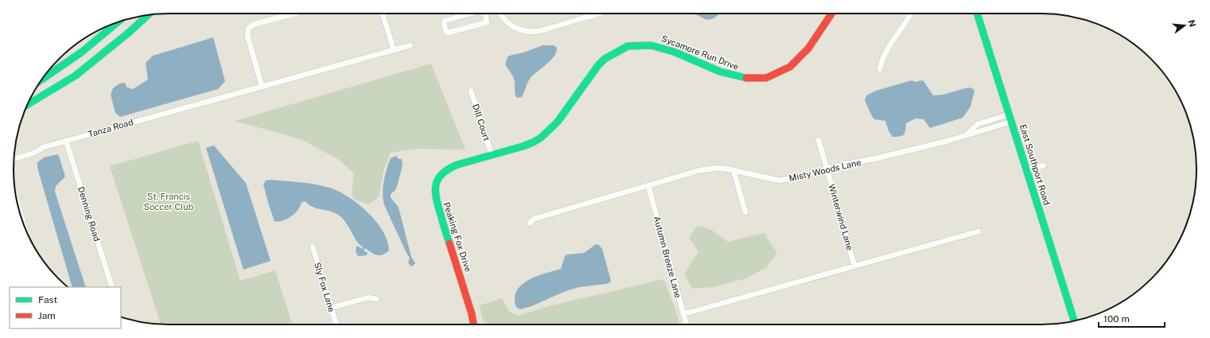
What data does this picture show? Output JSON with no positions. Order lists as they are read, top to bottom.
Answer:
{
  "streets": {
    "main road": ["Sycamore Run Drive", "East Southport Road", "Peaking Fox Drive"],
    "street": [
      "Dill Court",
      "Tanza Road",
      "Misty Woods Lane",
      "Denning Road",
      "Winterwind Lane",
      "Autumn Breeze Lane",
      "Sly Fox Lane"
    ]
  },
  "crossings": [
    ["Sycamore Run Drive", "Dill Court"],
    ["Sycamore Run Drive", "Peaking Fox Drive"],
    ["Tanza Road", "Denning Road"],
    ["East Southport Road", "Misty Woods Lane"],
    ["Misty Woods Lane", "Winterwind Lane"],
    ["Misty Woods Lane", "Autumn Breeze Lane"]
  ],
  "parks": ["St. Francis Soccer Club"],
  "legend": ["Fast", "Jam"],
  "scale_bar": "100 m",
  "north": "right"
}
